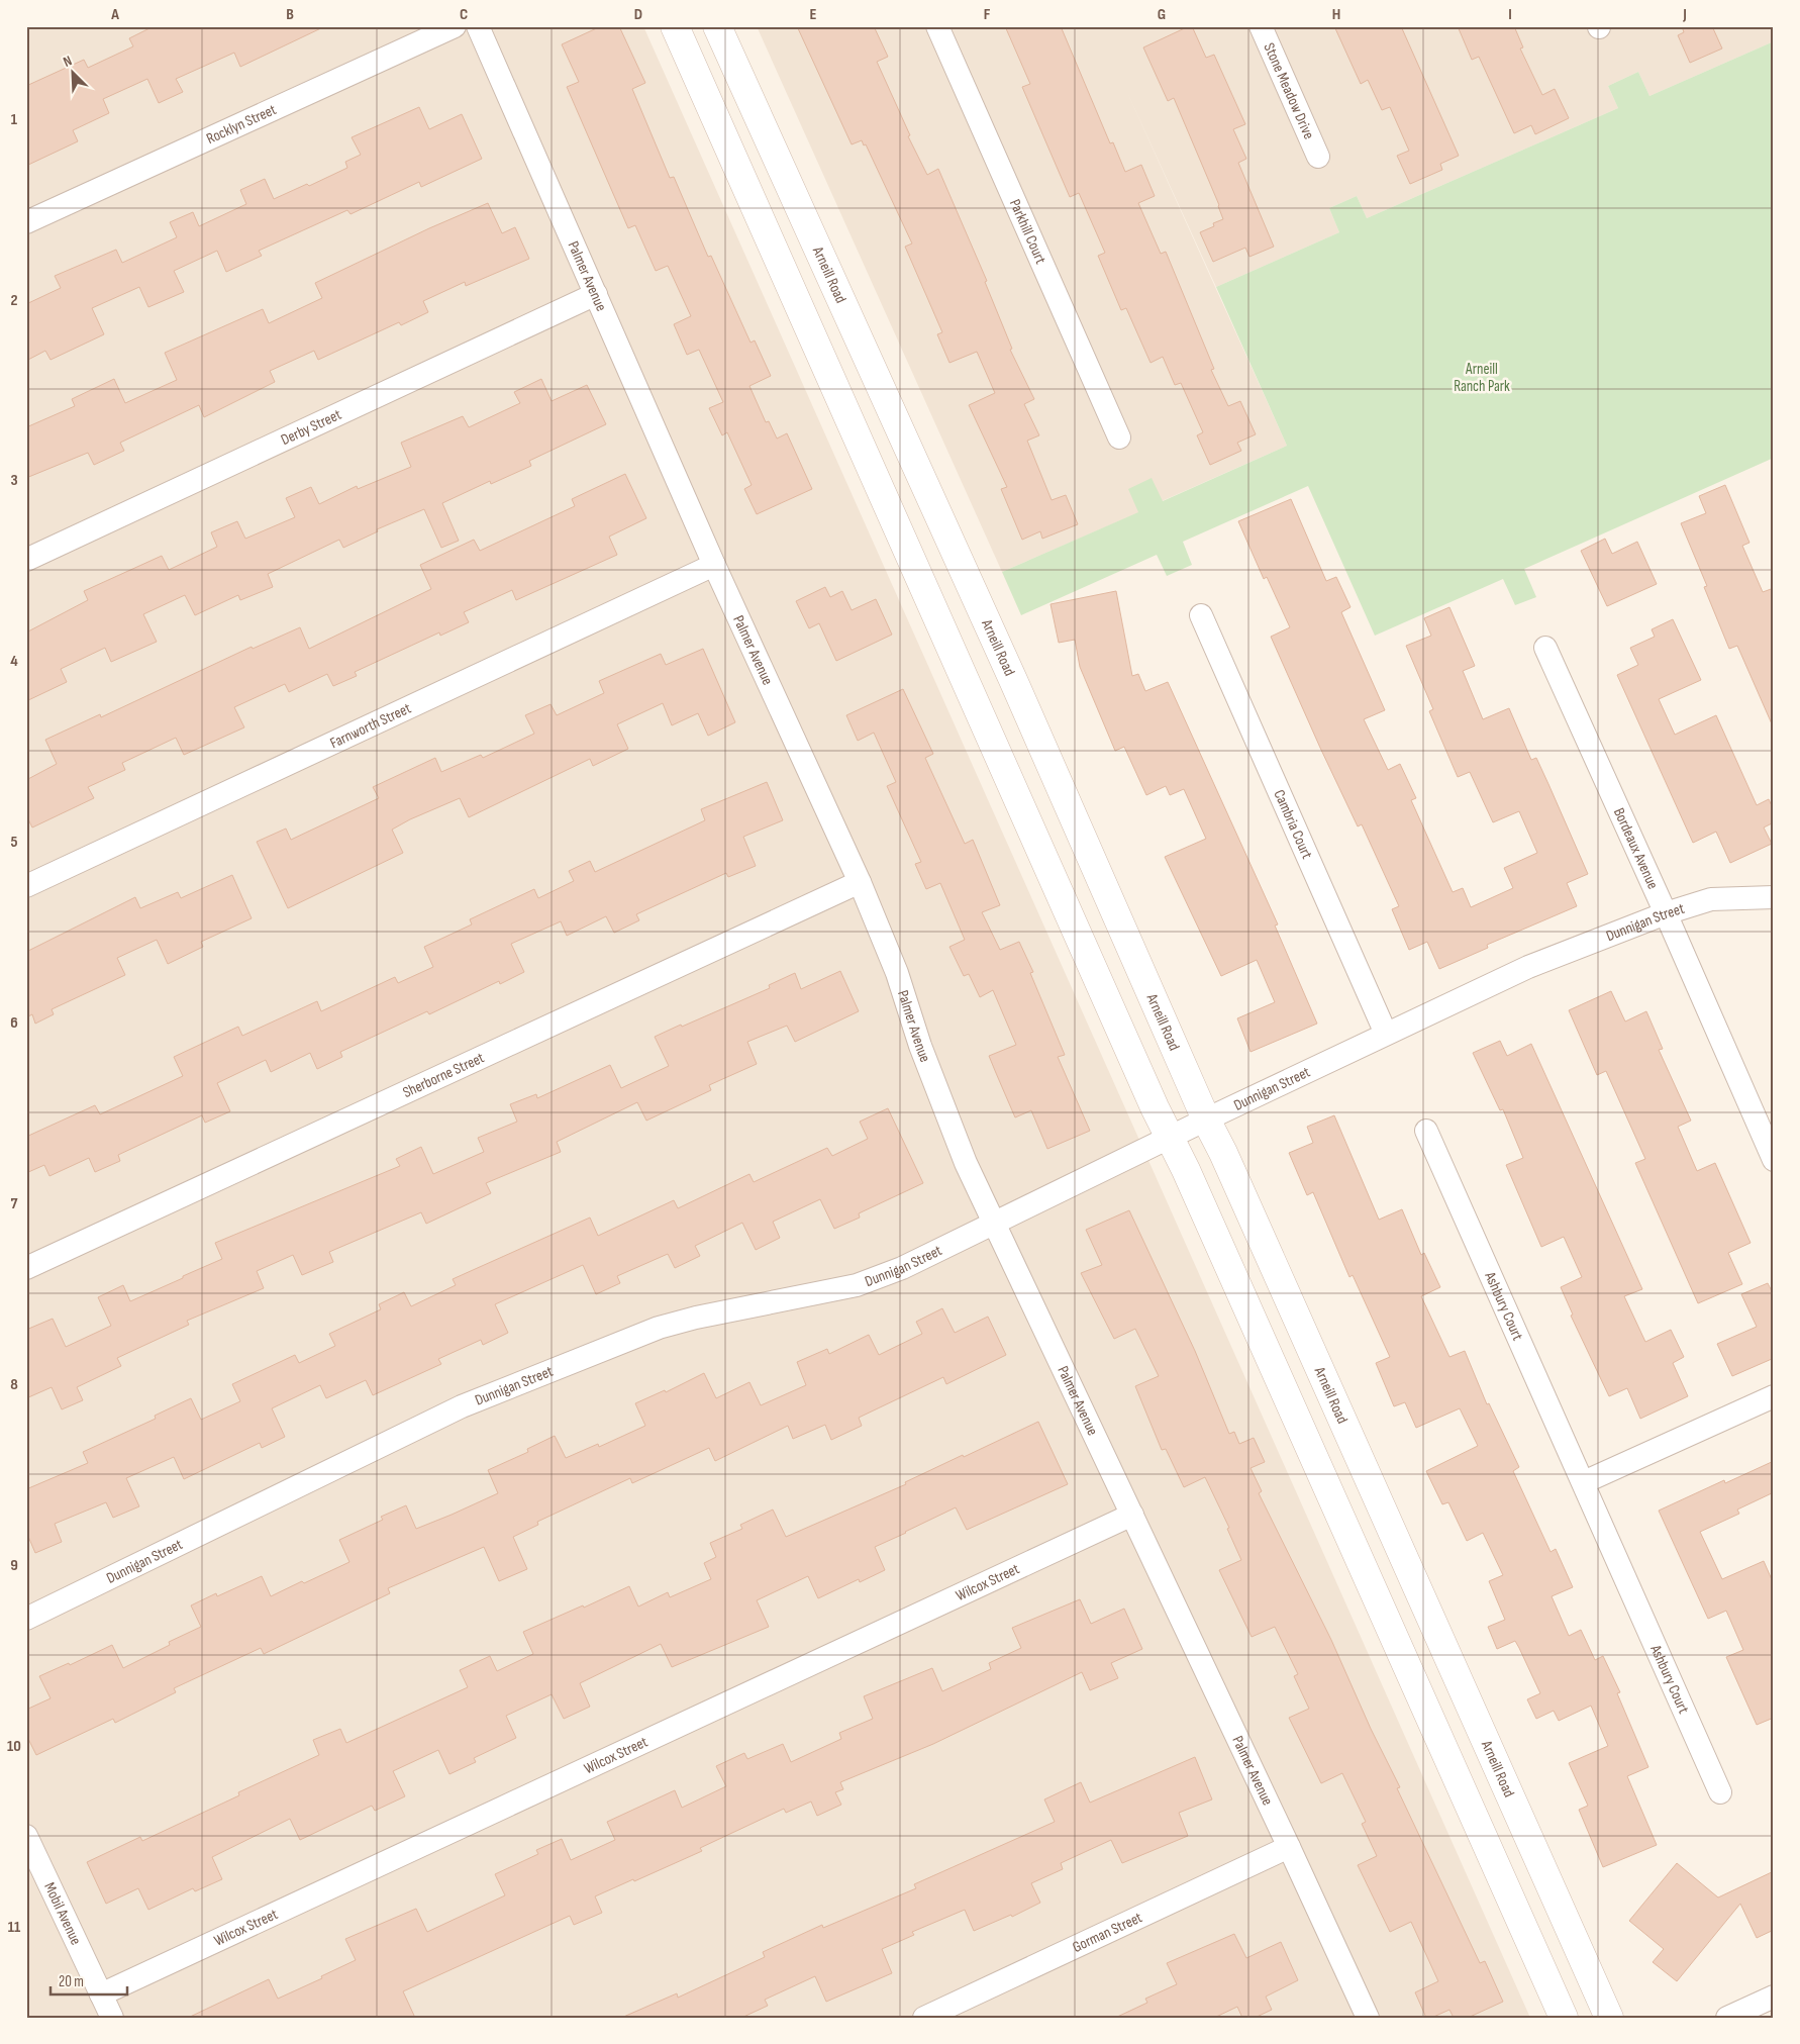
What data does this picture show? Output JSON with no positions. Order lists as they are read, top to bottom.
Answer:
{
  "streets": {
    "main road": ["Arneill Road"],
    "street": [
      "Stone Meadow Drive",
      "Rocklyn Street",
      "Parkhill Court",
      "Palmer Avenue",
      "Derby Street",
      "Farnworth Street",
      "Cambria Court",
      "Bordeaux Avenue",
      "Dunnigan Street",
      "Sherborne Street",
      "Ashbury Court",
      "Wilcox Street",
      "Mobil Avenue",
      "Gorman Street"
    ]
  },
  "crossings": [
    ["Arneill Road", "Dunnigan Street"],
    ["Palmer Avenue", "Derby Street"],
    ["Palmer Avenue", "Farnworth Street"],
    ["Palmer Avenue", "Dunnigan Street"],
    ["Palmer Avenue", "Sherborne Street"],
    ["Palmer Avenue", "Wilcox Street"],
    ["Palmer Avenue", "Gorman Street"],
    ["Cambria Court", "Dunnigan Street"],
    ["Bordeaux Avenue", "Dunnigan Street"],
    ["Wilcox Street", "Mobil Avenue"]
  ],
  "parks": ["Arneill Ranch Park"],
  "scale_bar": "20 m",
  "north": "top left",
  "grid": {
    "columns": [
      "A",
      "B",
      "C",
      "D",
      "E",
      "F",
      "G",
      "H",
      "I",
      "J"
    ],
    "rows": [
      "1",
      "2",
      "3",
      "4",
      "5",
      "6",
      "7",
      "8",
      "9",
      "10",
      "11"
    ]
  }
}
